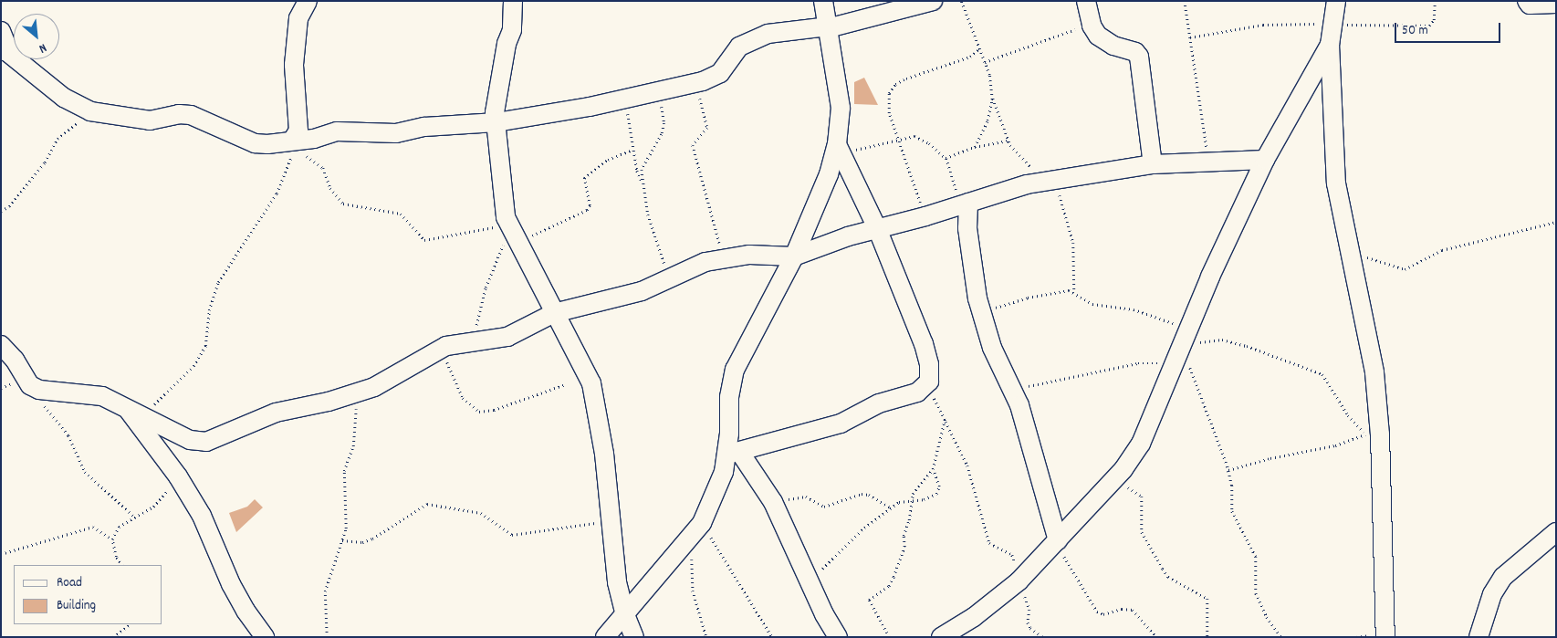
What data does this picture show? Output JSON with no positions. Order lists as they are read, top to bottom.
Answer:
{
  "legend": ["Road", "Building"],
  "scale_bar": "50 m",
  "north": "bottom right"
}
